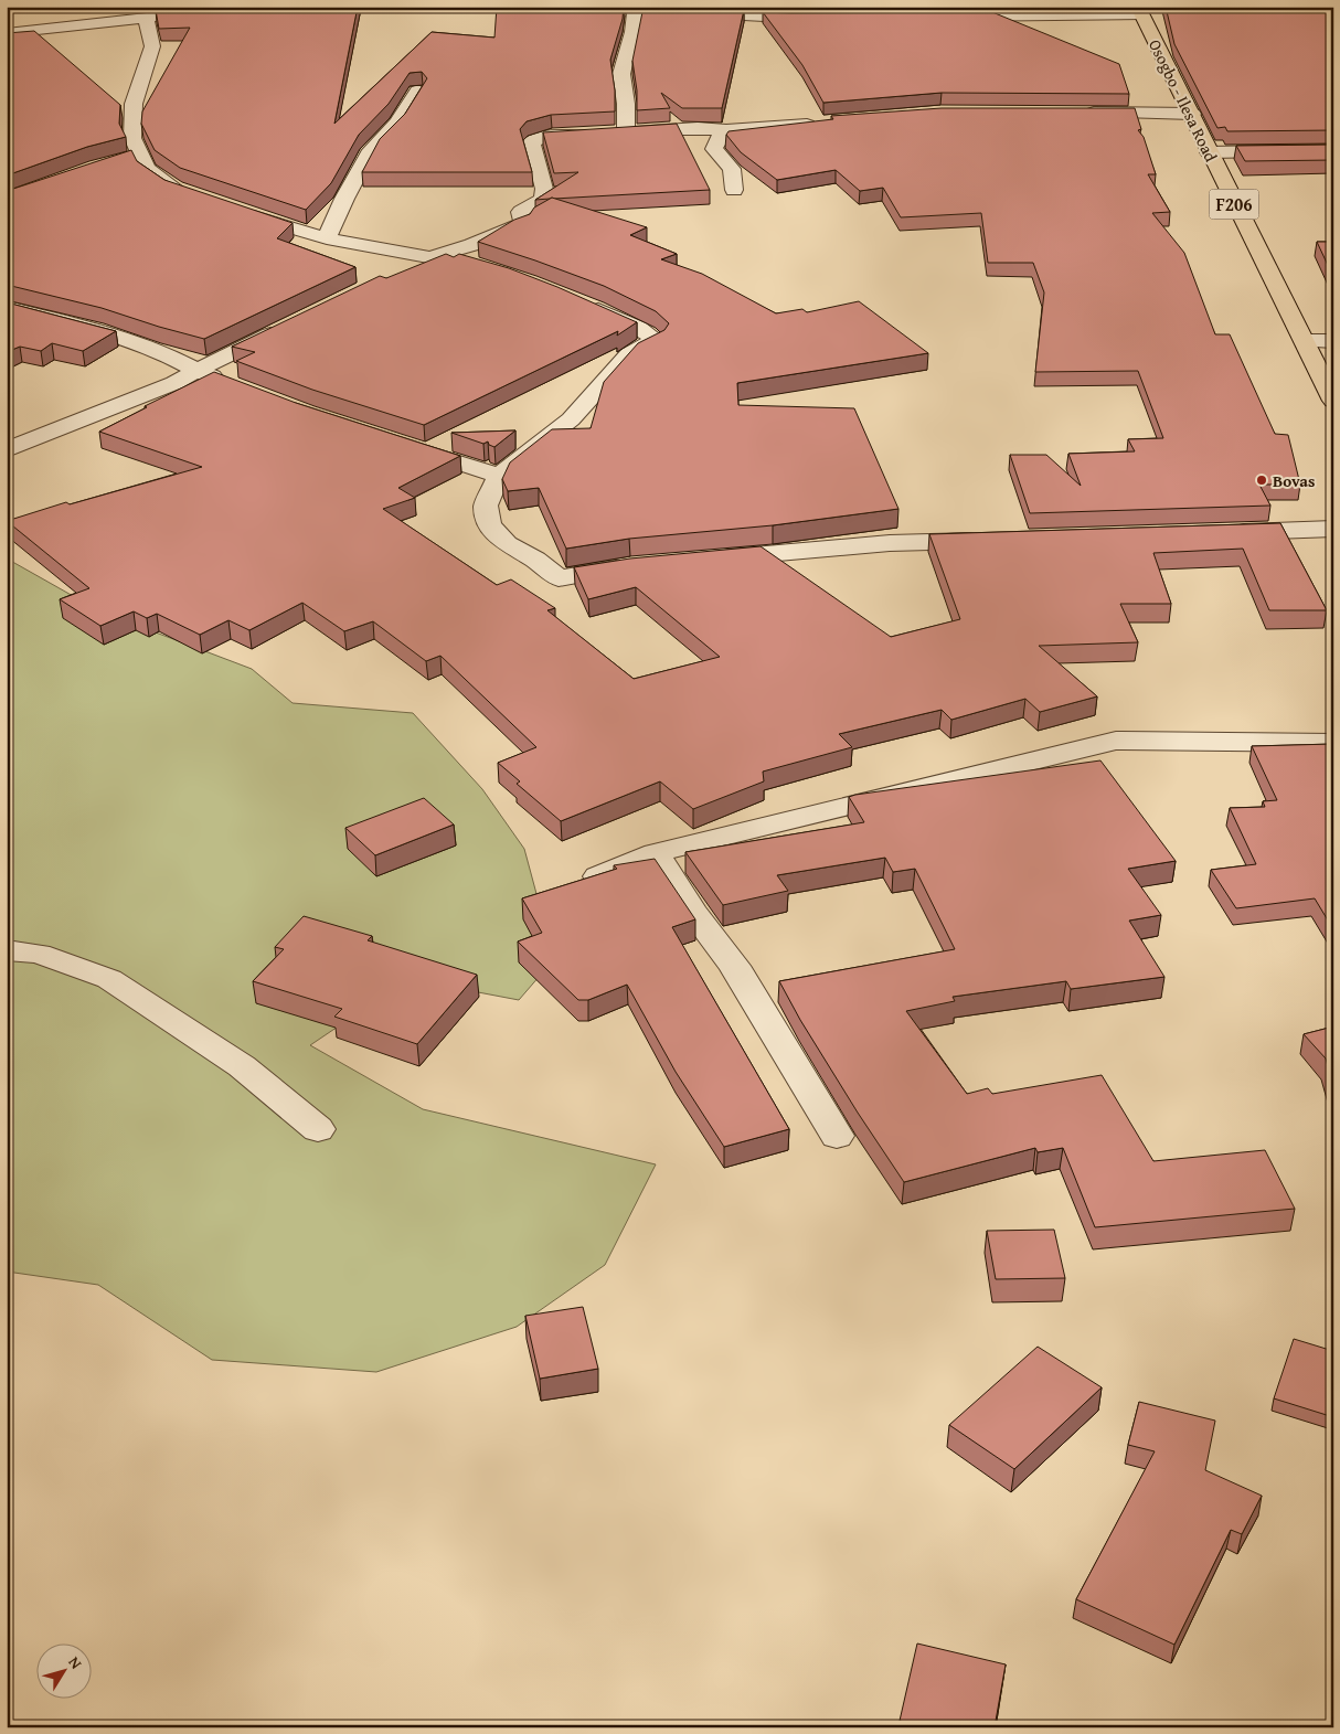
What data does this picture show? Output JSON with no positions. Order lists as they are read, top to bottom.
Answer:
{
  "streets": {
    "main road": ["Osogbo - Ilesa Road", "F206"]
  },
  "places": ["Bovas"],
  "north": "top right"
}
